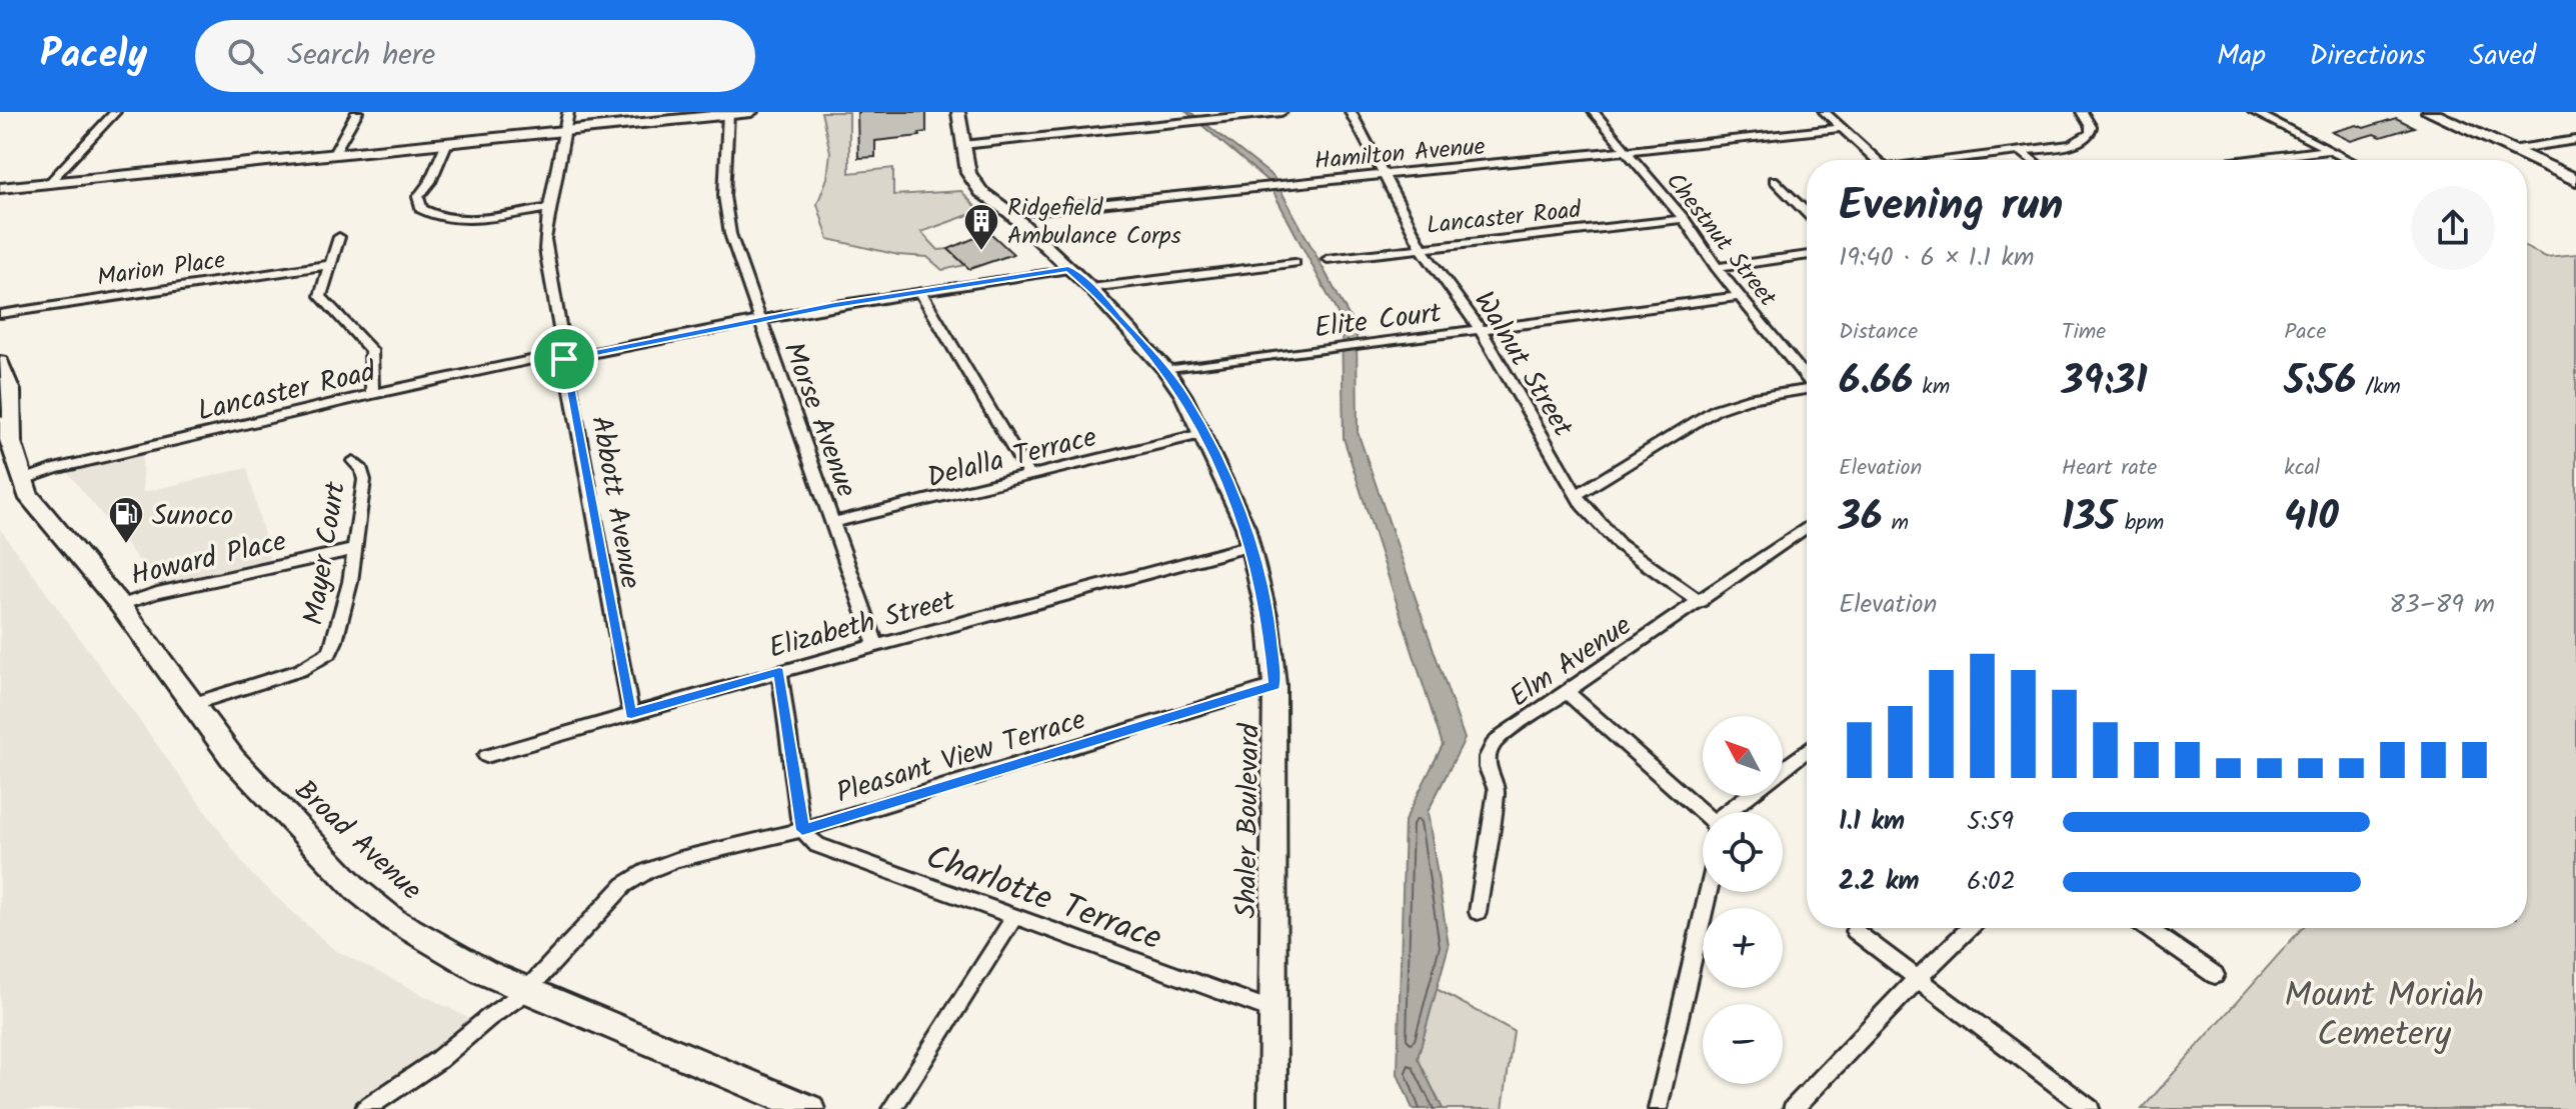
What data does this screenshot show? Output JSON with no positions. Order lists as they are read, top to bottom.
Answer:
{
  "streets": {
    "main road": ["Broad Avenue"],
    "street": [
      "Hamilton Avenue",
      "Lancaster Road",
      "Chestnut Street",
      "Marion Place",
      "Elite Court",
      "Walnut Street",
      "Morse Avenue",
      "Delalla Terrace",
      "Abbott Avenue",
      "Mayer Court",
      "Howard Place",
      "Elizabeth Street",
      "Elm Avenue",
      "Pleasant View Terrace",
      "Shaler Boulevard",
      "Charlotte Terrace"
    ]
  },
  "crossings": [
    ["Hamilton Avenue", "Chestnut Street"],
    ["Hamilton Avenue", "Walnut Street"],
    ["Hamilton Avenue", "Shaler Boulevard"],
    ["Lancaster Road", "Chestnut Street"],
    ["Lancaster Road", "Walnut Street"],
    ["Lancaster Road", "Morse Avenue"],
    ["Lancaster Road", "Abbott Avenue"],
    ["Lancaster Road", "Shaler Boulevard"],
    ["Lancaster Road", "Broad Avenue"],
    ["Chestnut Street", "Elite Court"],
    ["Elite Court", "Walnut Street"],
    ["Elite Court", "Shaler Boulevard"],
    ["Walnut Street", "Elm Avenue"],
    ["Morse Avenue", "Delalla Terrace"],
    ["Morse Avenue", "Elizabeth Street"],
    ["Delalla Terrace", "Shaler Boulevard"],
    ["Abbott Avenue", "Elizabeth Street"],
    ["Mayer Court", "Howard Place"],
    ["Mayer Court", "Broad Avenue"],
    ["Howard Place", "Broad Avenue"],
    ["Elizabeth Street", "Shaler Boulevard"],
    ["Pleasant View Terrace", "Shaler Boulevard"],
    ["Pleasant View Terrace", "Broad Avenue"],
    ["Pleasant View Terrace", "Charlotte Terrace"],
    ["Shaler Boulevard", "Charlotte Terrace"]
  ],
  "parks": ["Mount Moriah Cemetery"],
  "places": {
    "building": ["Ridgefield Ambulance Corps"],
    "fuel station": ["Sunoco"]
  },
  "north": "top left",
  "page": {
    "header": "Pacely",
    "search": "Search here",
    "nav": ["Map", "Directions", "Saved"],
    "heading": ["Evening run", "19:40 · 6 × 1.1 km"],
    "stats": [
      ["Distance", "6.66 km"],
      ["Time", "39:31"],
      ["Pace", "5:56 /km"],
      ["Elevation", "36 m"],
      ["Heart rate", "135 bpm"],
      ["kcal", "410"]
    ],
    "chart": ["Elevation", "83–89 m"],
    "map_buttons": ["+", "−"],
    "list": [
      {
        "name": "1.1 km",
        "note": "5:59"
      },
      {
        "name": "2.2 km",
        "note": "6:02"
      }
    ]
  }
}
